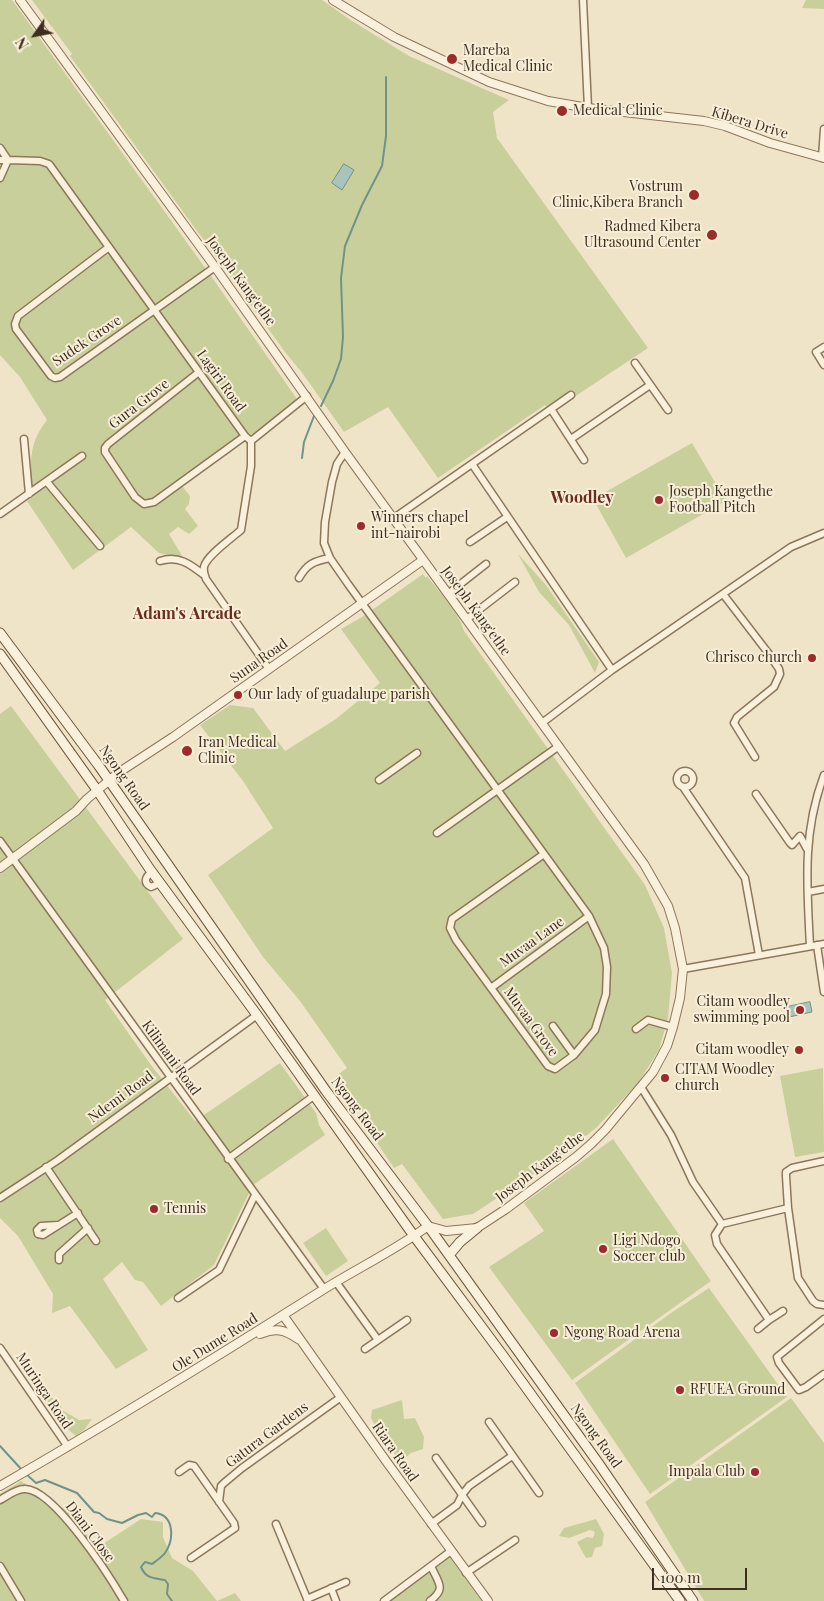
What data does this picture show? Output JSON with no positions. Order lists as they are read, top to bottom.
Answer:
{
  "streets": {
    "main road": ["Ngong Road"],
    "street": [
      "Kibera Drive",
      "Joseph Kang'ethe",
      "Sudek Grove",
      "Lagiri Road",
      "Gura Grove",
      "Suna Road",
      "Muvaa Lane",
      "Muvaa Grove",
      "Kilimani Road",
      "Ndemi Road",
      "Ole Dume Road",
      "Muringa Road",
      "Gatura Gardens",
      "Riara Road",
      "Diani Close"
    ]
  },
  "crossings": [
    ["Joseph Kang'ethe", "Sudek Grove"],
    ["Joseph Kang'ethe", "Suna Road"],
    ["Sudek Grove", "Lagiri Road"],
    ["Lagiri Road", "Gura Grove"],
    ["Suna Road", "Ngong Road"],
    ["Suna Road", "Kilimani Road"],
    ["Ngong Road", "Ndemi Road"],
    ["Ngong Road", "Ole Dume Road"],
    ["Muvaa Lane", "Muvaa Grove"],
    ["Kilimani Road", "Ndemi Road"],
    ["Kilimani Road", "Ole Dume Road"],
    ["Ole Dume Road", "Muringa Road"],
    ["Ole Dume Road", "Riara Road"],
    ["Gatura Gardens", "Riara Road"]
  ],
  "districts": ["Woodley", "Adam's Arcade"],
  "places": [
    "Mareba Medical Clinic",
    "Medical Clinic",
    "Vostrum Clinic,Kibera Branch",
    "Radmed Kibera Ultrasound Center",
    "Joseph Kangethe Football Pitch",
    "Winners chapel int-nairobi",
    "Chrisco church",
    "Our lady of guadalupe parish",
    "Iran Medical Clinic",
    "Citam woodley swimming pool",
    "Citam woodley",
    "CITAM Woodley church",
    "Tennis",
    "Ligi Ndogo Soccer club",
    "Ngong Road Arena",
    "RFUEA Ground",
    "Impala Club"
  ],
  "scale_bar": "100 m",
  "north": "bottom left"
}
